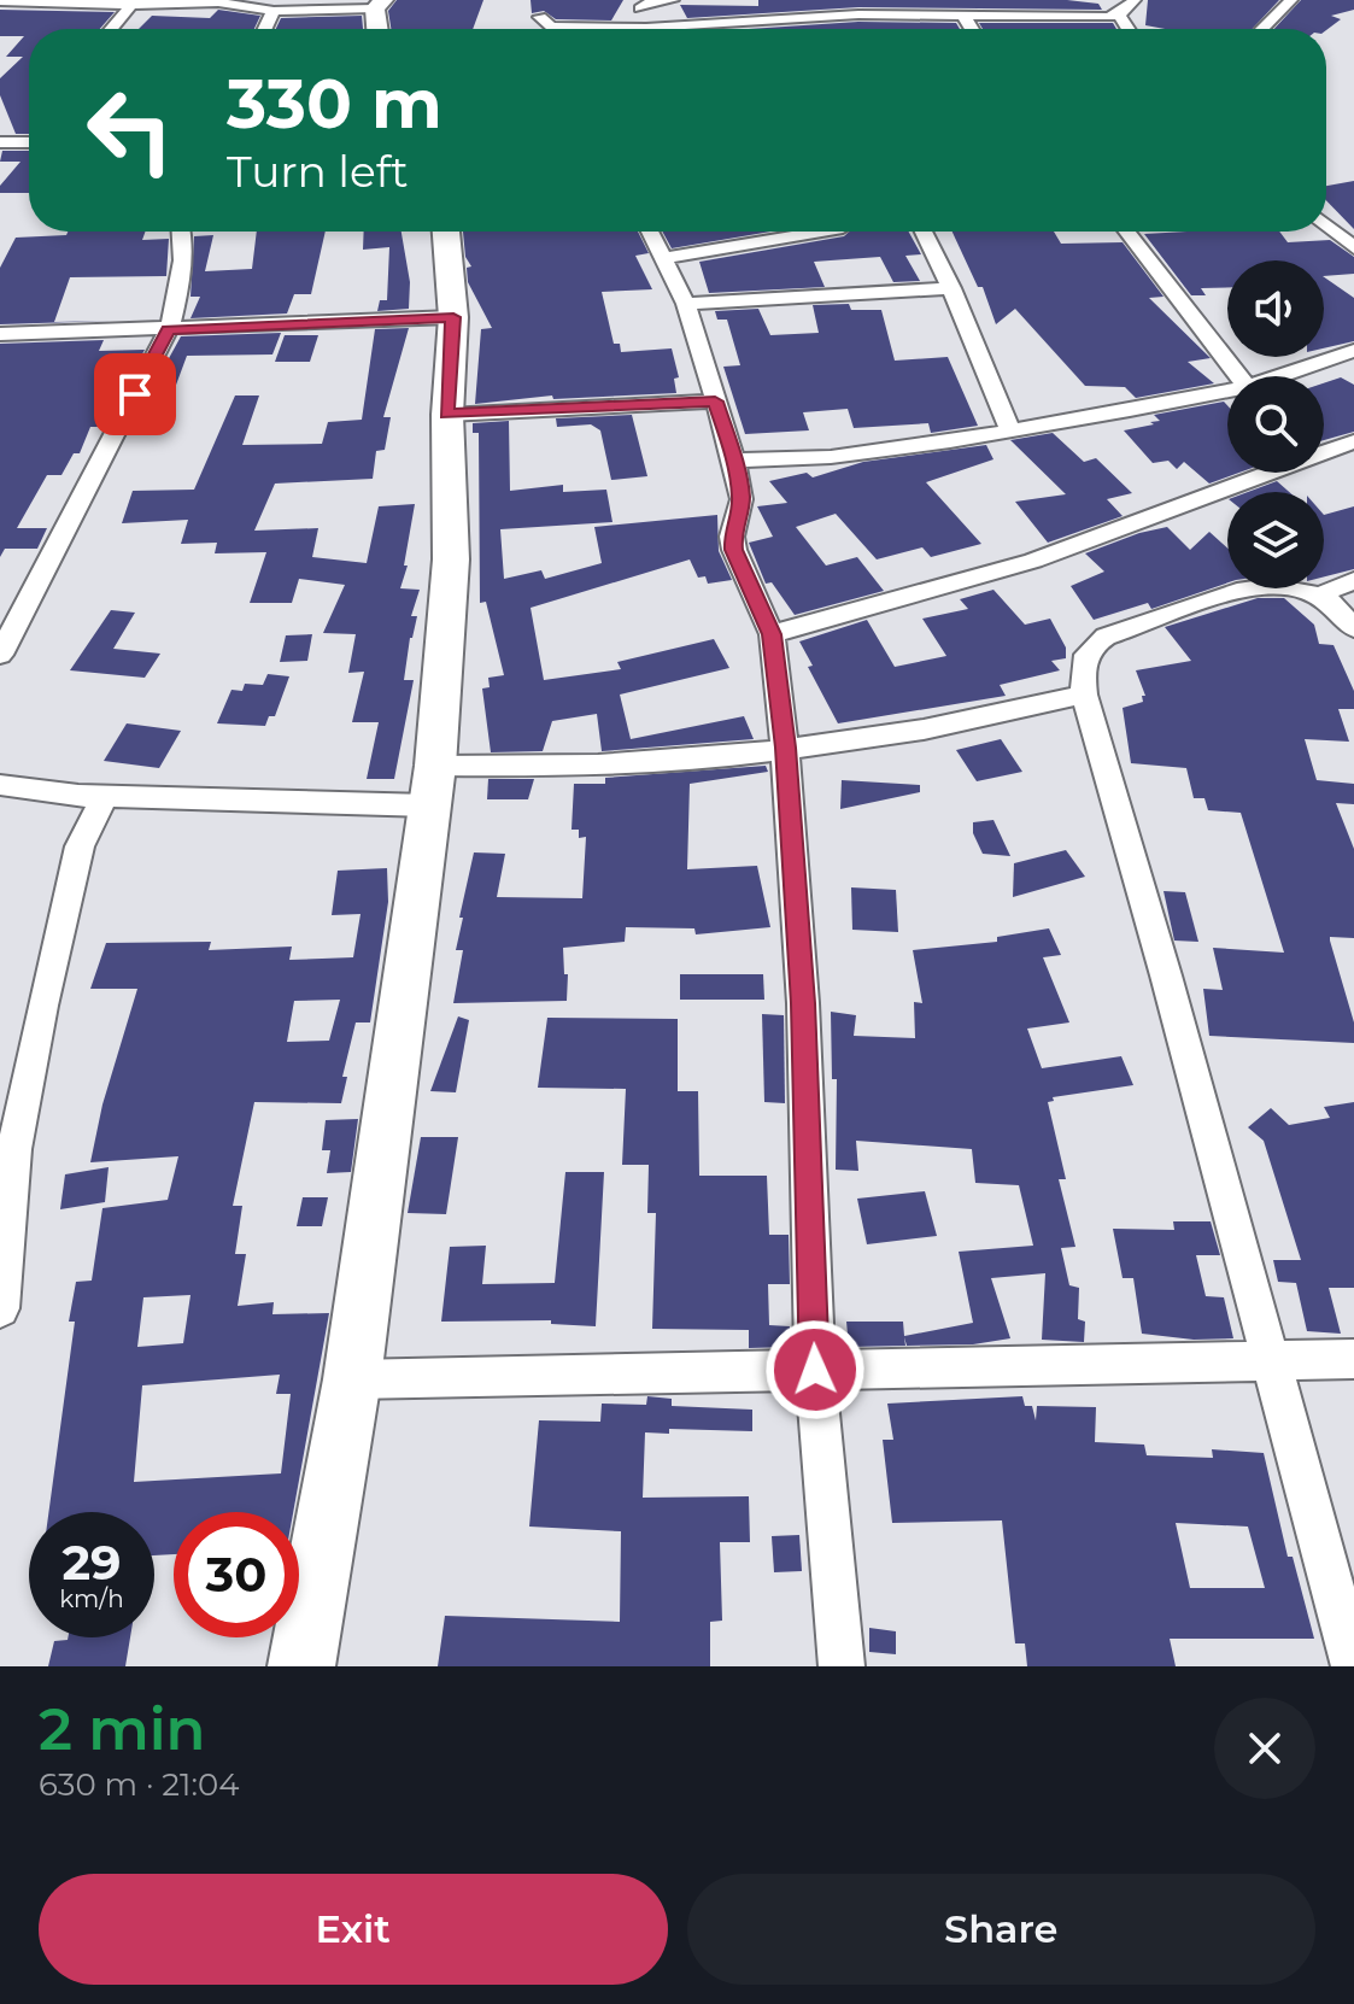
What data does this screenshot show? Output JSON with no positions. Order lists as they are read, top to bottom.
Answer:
{
  "page": {
    "turn": ["330 m", "Turn left"],
    "speed": "29 km/h",
    "limit": "30",
    "heading": ["2 min", "630 m · 21:04"],
    "buttons": ["Exit", "Share"]
  }
}
